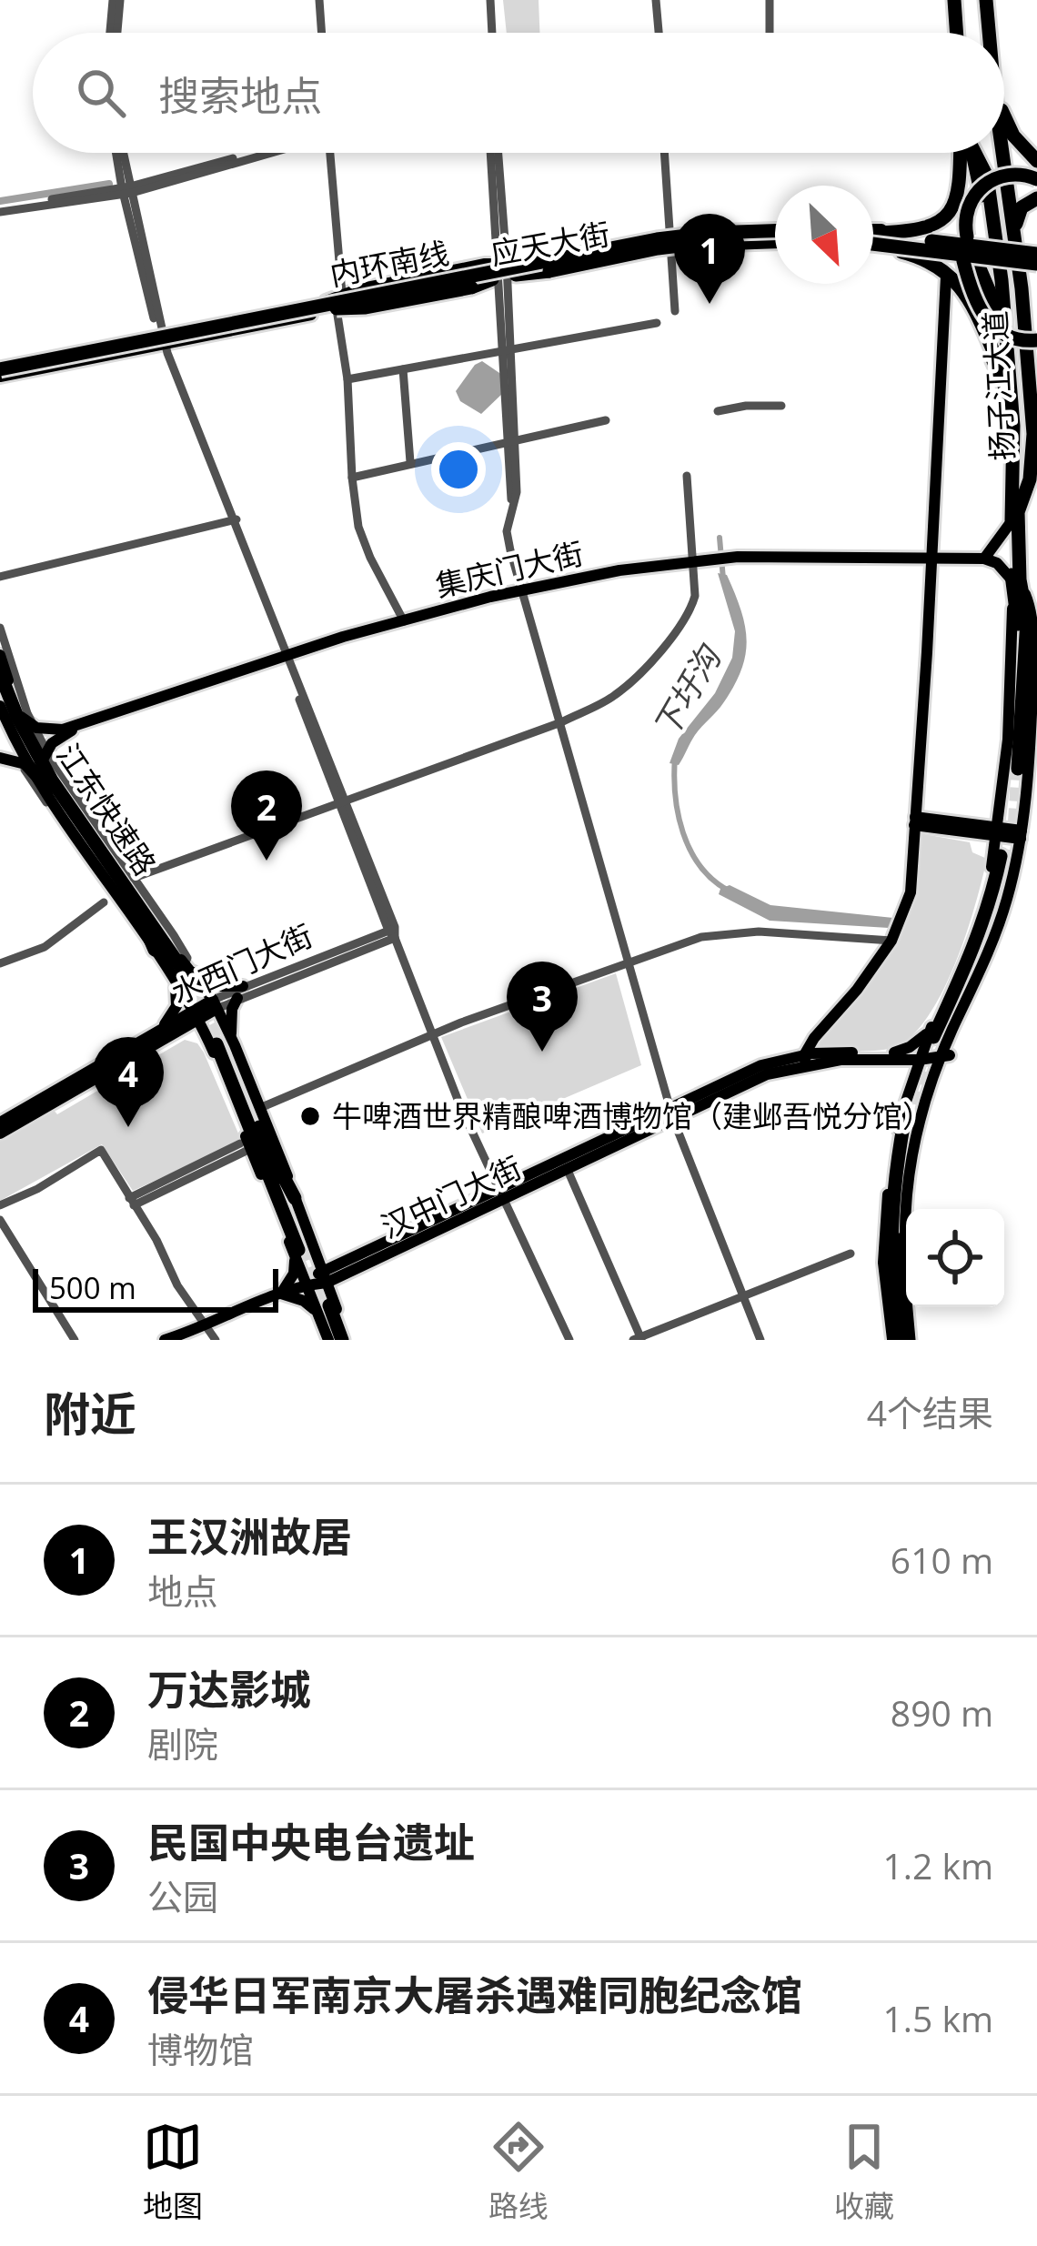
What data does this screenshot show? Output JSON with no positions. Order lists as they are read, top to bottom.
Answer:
{
  "streets": {
    "highway": ["内环南线", "扬子江大道", "江东快速路"],
    "main road": [
      "应天大街",
      "集庆门大街",
      "水西门大街",
      "汉中门大街"
    ]
  },
  "crossings": [
    ["应天大街", "内环南线"]
  ],
  "water": ["下圩沟"],
  "places": ["牛啤酒世界精酿啤酒博物馆（建邺吾悦分馆）"],
  "scale_bar": "500 m",
  "north": "bottom right",
  "page": {
    "search": "搜索地点",
    "pins": [
      "1",
      "2",
      "3",
      "4"
    ],
    "scale": "500 m",
    "heading": ["附近", "4个结果"],
    "list": [
      {
        "mark": "1",
        "name": "王汉洲故居",
        "note": "地点",
        "value": "610 m"
      },
      {
        "mark": "2",
        "name": "万达影城",
        "note": "剧院",
        "value": "890 m"
      },
      {
        "mark": "3",
        "name": "民国中央电台遗址",
        "note": "公园",
        "value": "1.2 km"
      },
      {
        "mark": "4",
        "name": "侵华日军南京大屠杀遇难同胞纪念馆",
        "note": "博物馆",
        "value": "1.5 km"
      }
    ],
    "nav": ["地图", "路线", "收藏"]
  }
}
